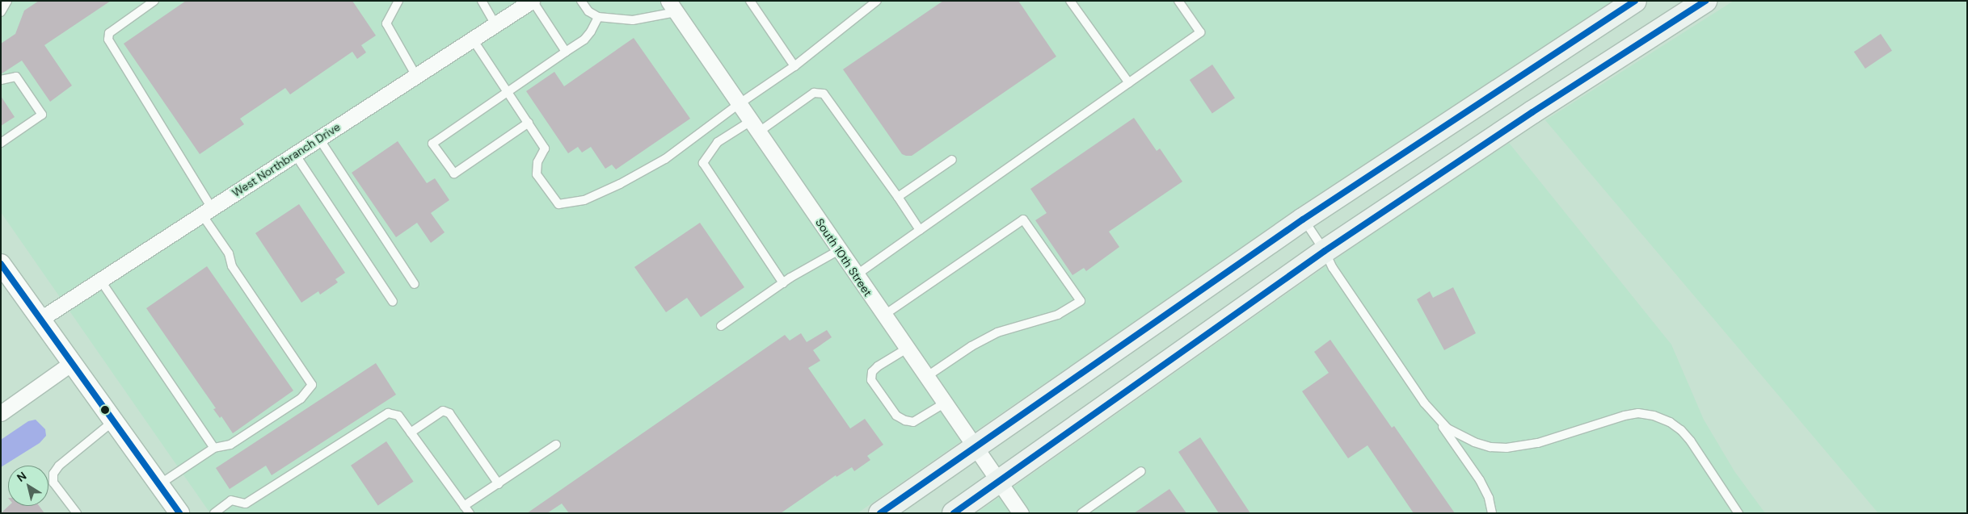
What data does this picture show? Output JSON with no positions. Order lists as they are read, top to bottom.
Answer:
{
  "streets": {
    "street": ["West Northbranch Drive", "South 10th Street"]
  },
  "north": "top left"
}
